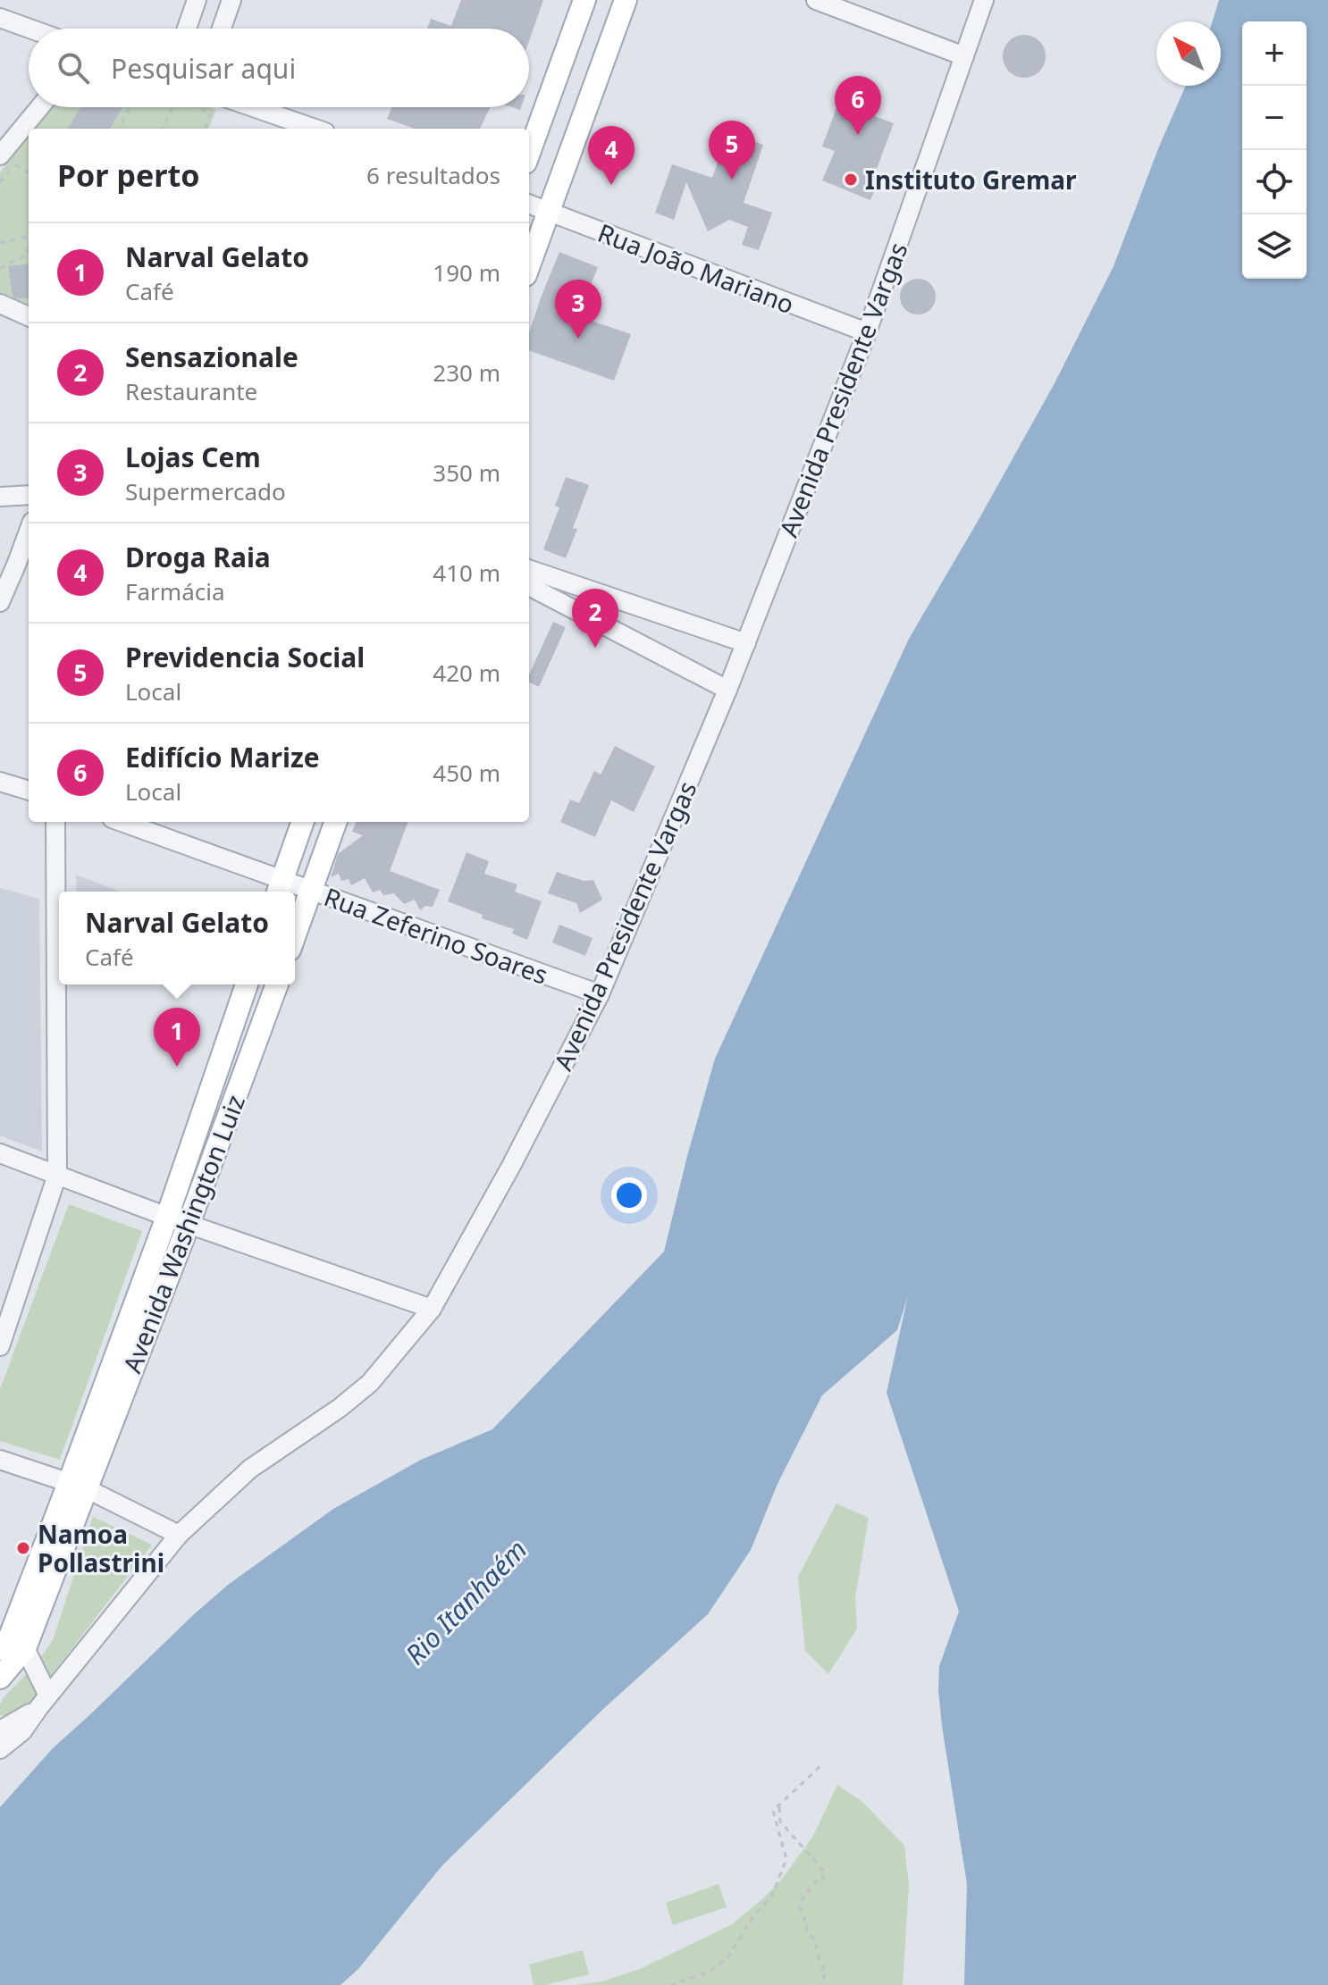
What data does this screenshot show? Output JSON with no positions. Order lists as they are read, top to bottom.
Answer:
{
  "streets": {
    "main road": ["Avenida Washington Luiz"],
    "street": ["Rua João Mariano", "Avenida Presidente Vargas", "Rua Zeferino Soares"]
  },
  "crossings": [
    ["Rua João Mariano", "Avenida Presidente Vargas"],
    ["Avenida Presidente Vargas", "Rua Zeferino Soares"]
  ],
  "water": ["Rio Itanhaém"],
  "places": ["Instituto Gremar", "Namoa Pollastrini"],
  "north": "top left",
  "page": {
    "map_buttons": ["+", "−"],
    "search": "Pesquisar aqui",
    "pins": [
      "6",
      "5",
      "4",
      "3",
      "2",
      "1"
    ],
    "heading": ["Por perto", "6 resultados"],
    "list": [
      {
        "mark": "1",
        "name": "Narval Gelato",
        "note": "Café",
        "value": "190 m"
      },
      {
        "mark": "2",
        "name": "Sensazionale",
        "note": "Restaurante",
        "value": "230 m"
      },
      {
        "mark": "3",
        "name": "Lojas Cem",
        "note": "Supermercado",
        "value": "350 m"
      },
      {
        "mark": "4",
        "name": "Droga Raia",
        "note": "Farmácia",
        "value": "410 m"
      },
      {
        "mark": "5",
        "name": "Previdencia Social",
        "note": "Local",
        "value": "420 m"
      },
      {
        "mark": "6",
        "name": "Edifício Marize",
        "note": "Local",
        "value": "450 m"
      }
    ],
    "popup": ["Narval Gelato", "Café"]
  }
}
